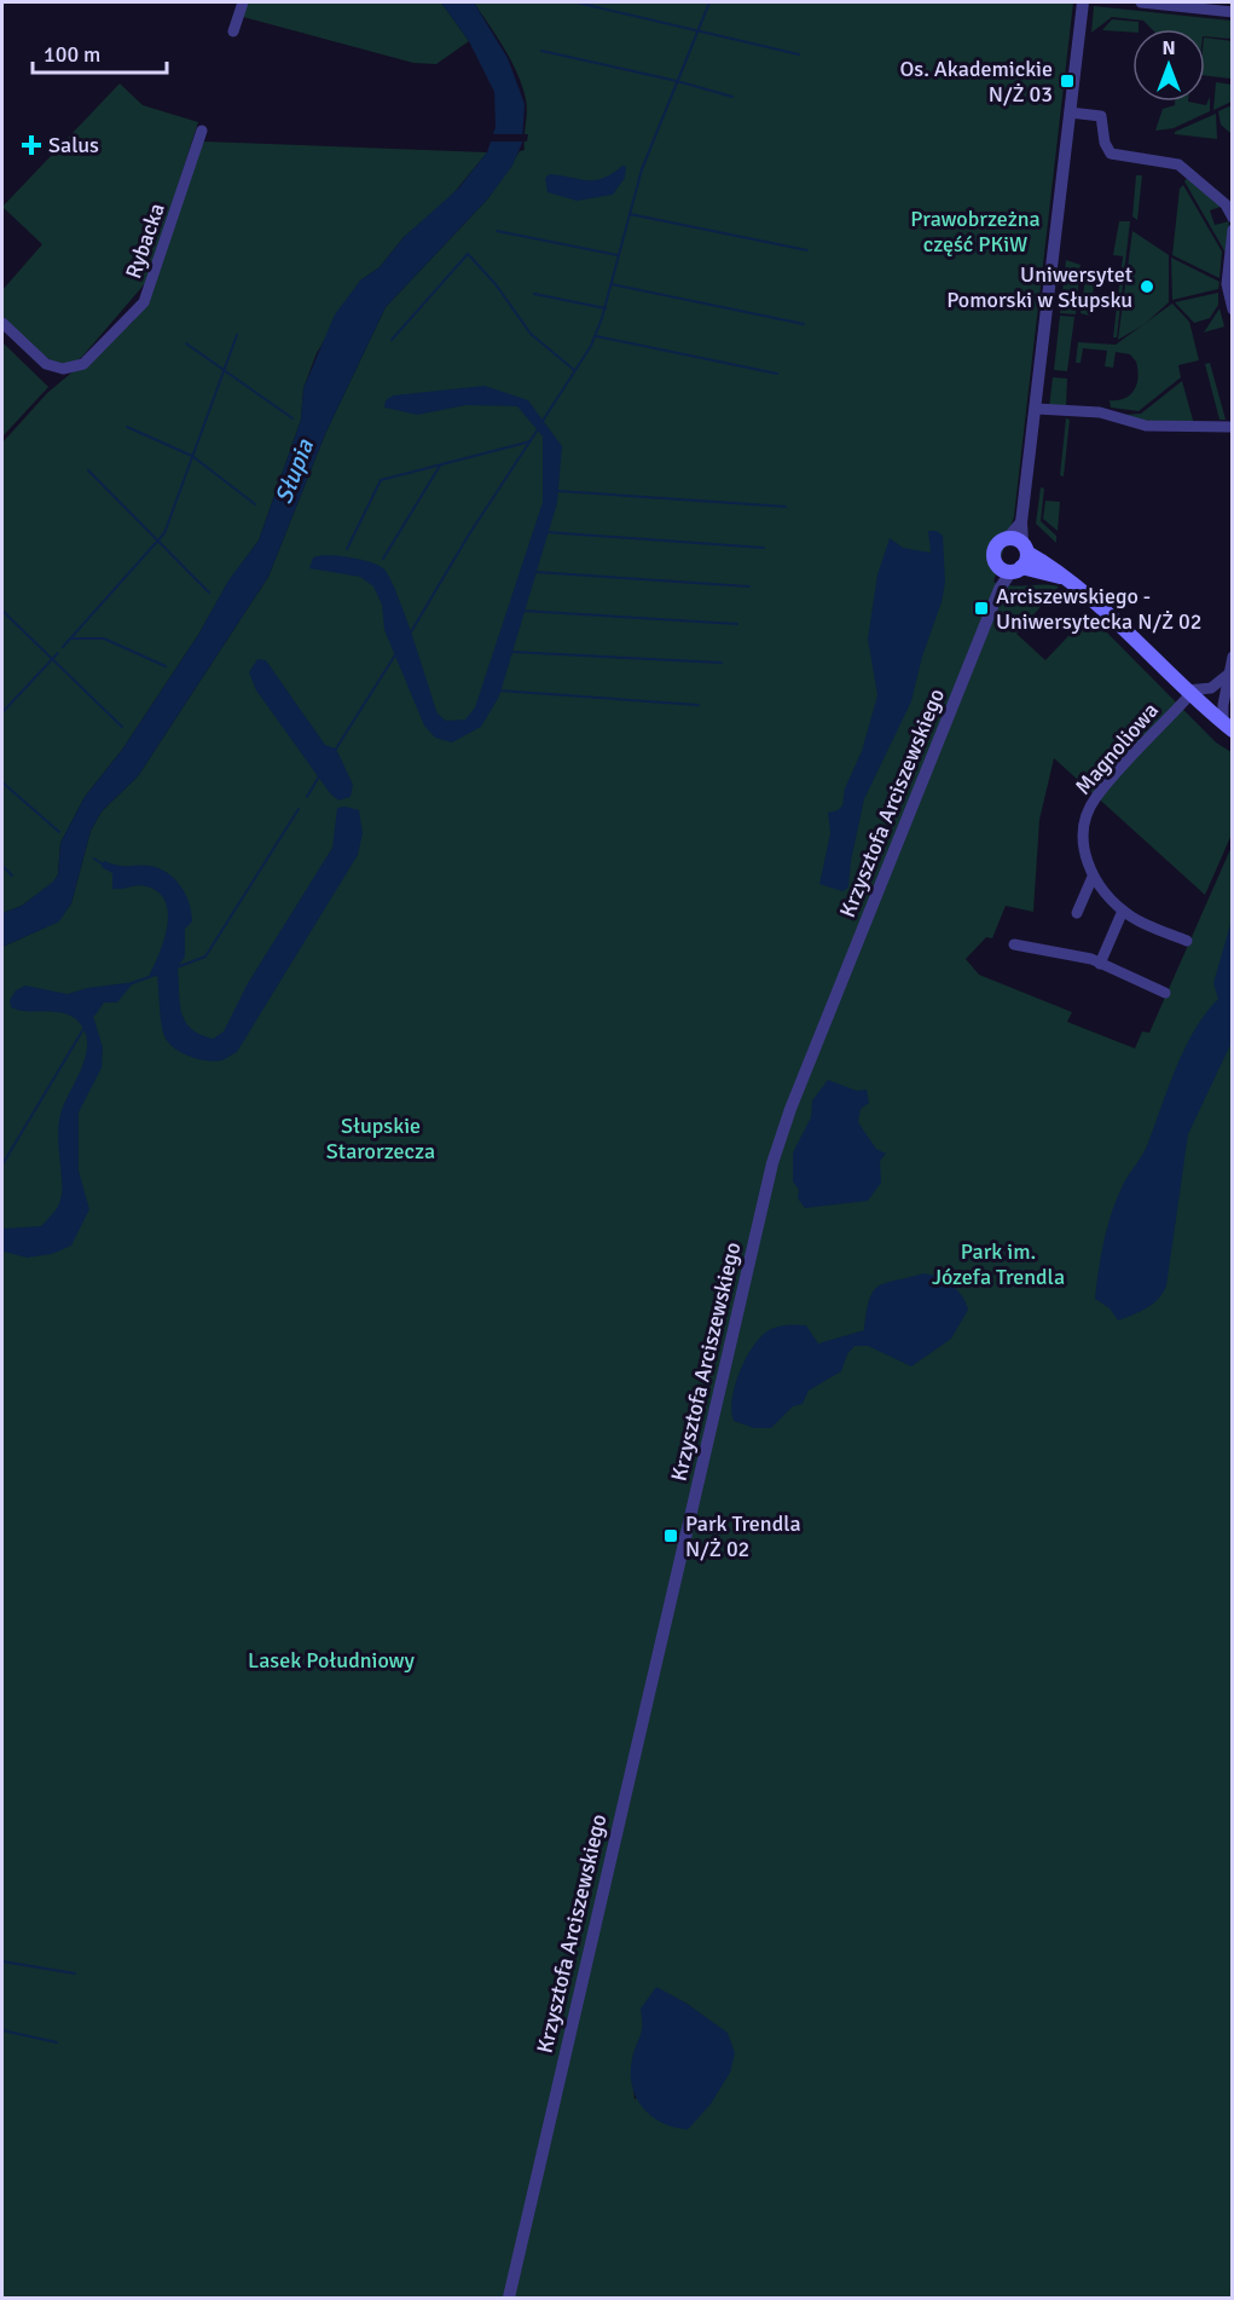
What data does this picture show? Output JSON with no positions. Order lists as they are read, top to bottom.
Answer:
{
  "streets": {
    "street": ["Rybacka", "Magnoliowa", "Krzysztofa Arciszewskiego"]
  },
  "water": ["Słupia"],
  "parks": [
    "Prawobrzeżna część PKiW",
    "Słupskie Starorzecza",
    "Park im. Józefa Trendla",
    "Lasek Południowy"
  ],
  "places": {
    "transit": ["Os. Akademickie N/Ż 03", "Arciszewskiego - Uniwersytecka N/Ż 02", "Park Trendla N/Ż 02"],
    "health": ["Salus"],
    "other": ["Uniwersytet Pomorski w Słupsku"]
  },
  "scale_bar": "100 m",
  "north": "top"
}
